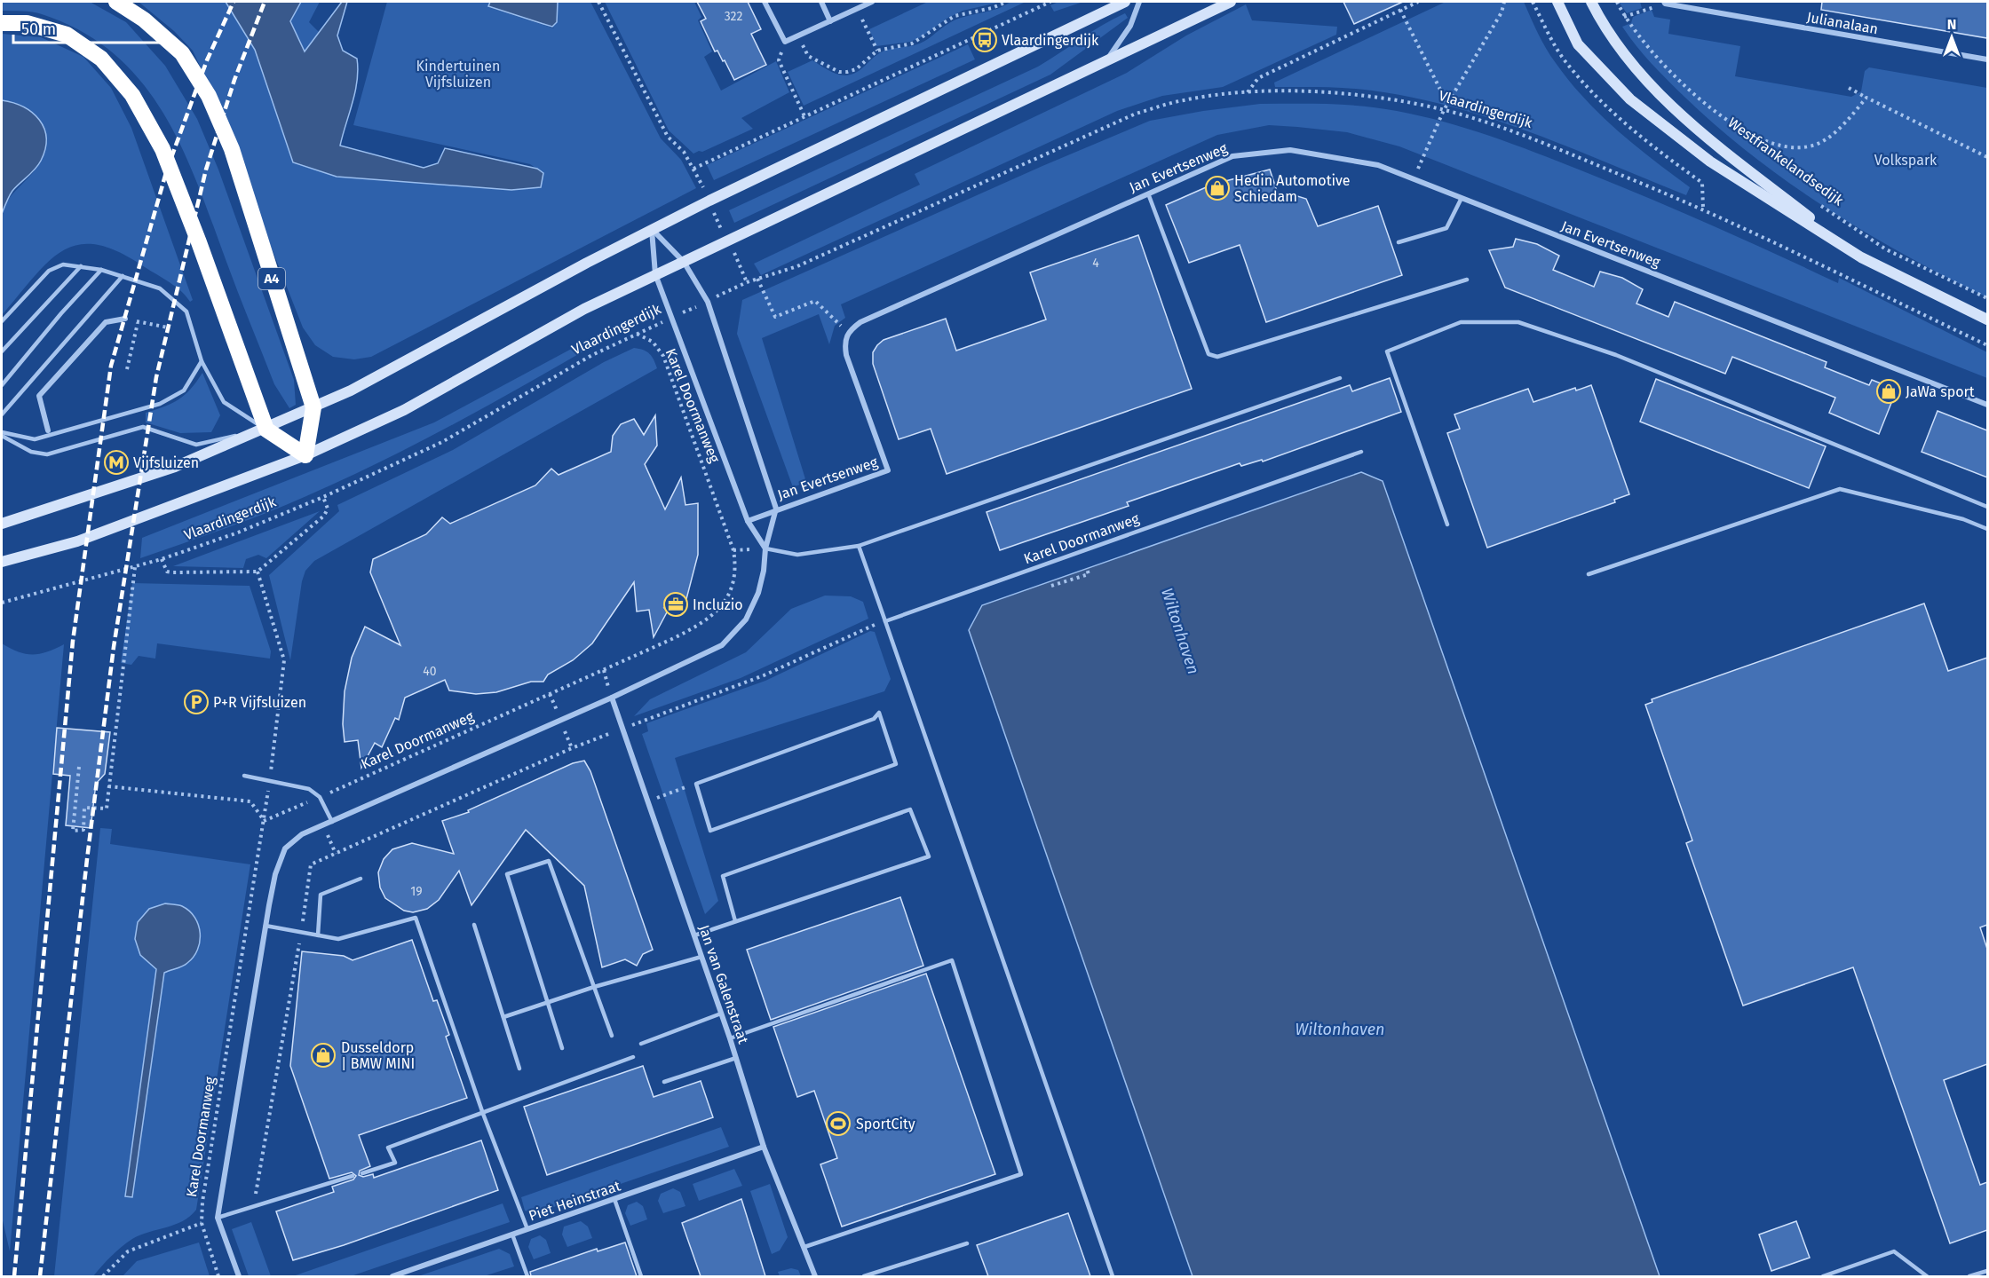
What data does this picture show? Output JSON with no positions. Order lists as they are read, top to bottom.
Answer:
{
  "streets": {
    "highway": ["A4"],
    "main road": ["Westfrankelandsedijk"],
    "street": [
      "Julianalaan",
      "Jan Evertsenweg",
      "Karel Doormanweg",
      "Jan van Galenstraat",
      "Piet Heinstraat"
    ],
    "path": ["Vlaardingerdijk"]
  },
  "crossings": [
    ["Vlaardingerdijk", "Karel Doormanweg"],
    ["Jan Evertsenweg", "Karel Doormanweg"],
    ["Karel Doormanweg", "Jan van Galenstraat"],
    ["Jan van Galenstraat", "Piet Heinstraat"]
  ],
  "water": ["Wiltonhaven"],
  "parks": ["Kindertuinen Vijfsluizen", "Volkspark"],
  "places": {
    "bus stop": ["Vlaardingerdijk"],
    "shop": ["Hedin Automotive Schiedam", "JaWa sport", "Dusseldorp | BMW MINI"],
    "metro station": ["Vijfsluizen"],
    "office": ["Incluzio"],
    "parking": ["P+R Vijfsluizen"],
    "sports": ["SportCity"]
  },
  "house_numbers": [
    "322",
    "4",
    "40",
    "19"
  ],
  "scale_bar": "50 m",
  "north": "top"
}
